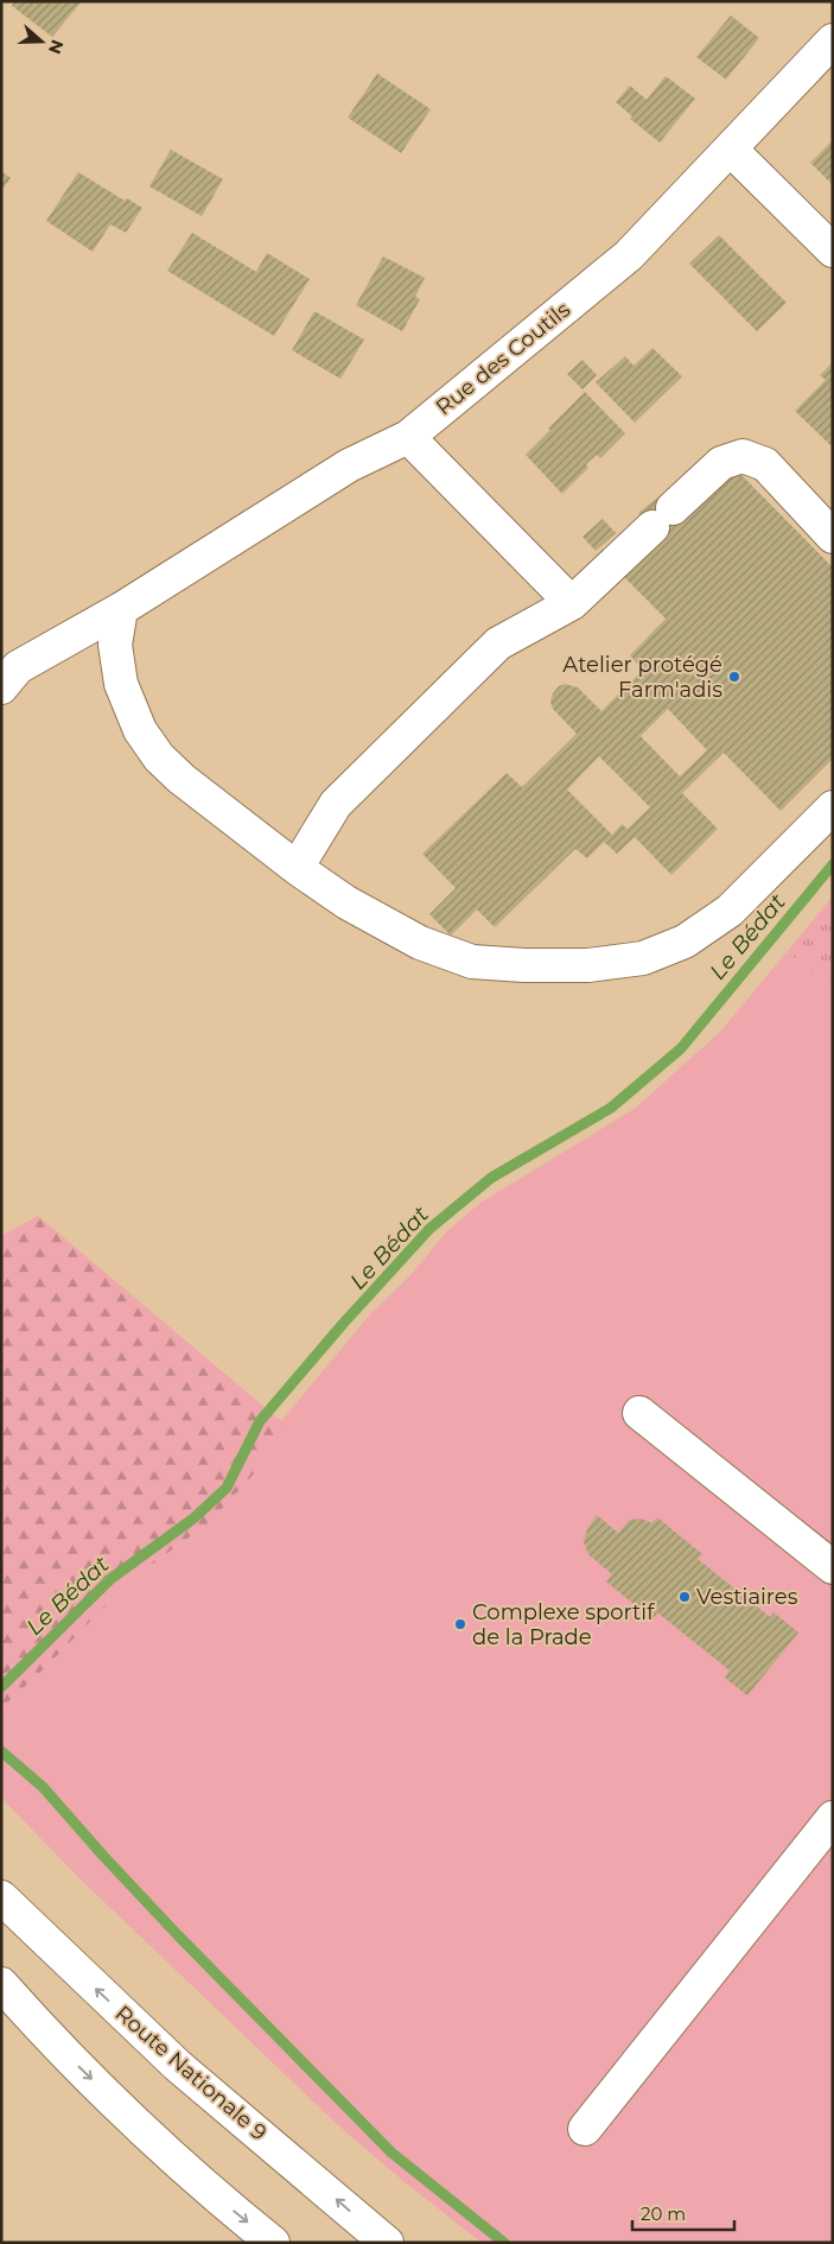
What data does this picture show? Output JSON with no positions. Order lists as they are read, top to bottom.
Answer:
{
  "streets": {
    "main road": ["Rue des Coutils", "Route Nationale 9"]
  },
  "water": ["Le Bédat"],
  "places": ["Atelier protégé Farm'adis", "Vestiaires", "Complexe sportif de la Prade"],
  "scale_bar": "20 m",
  "north": "right"
}
